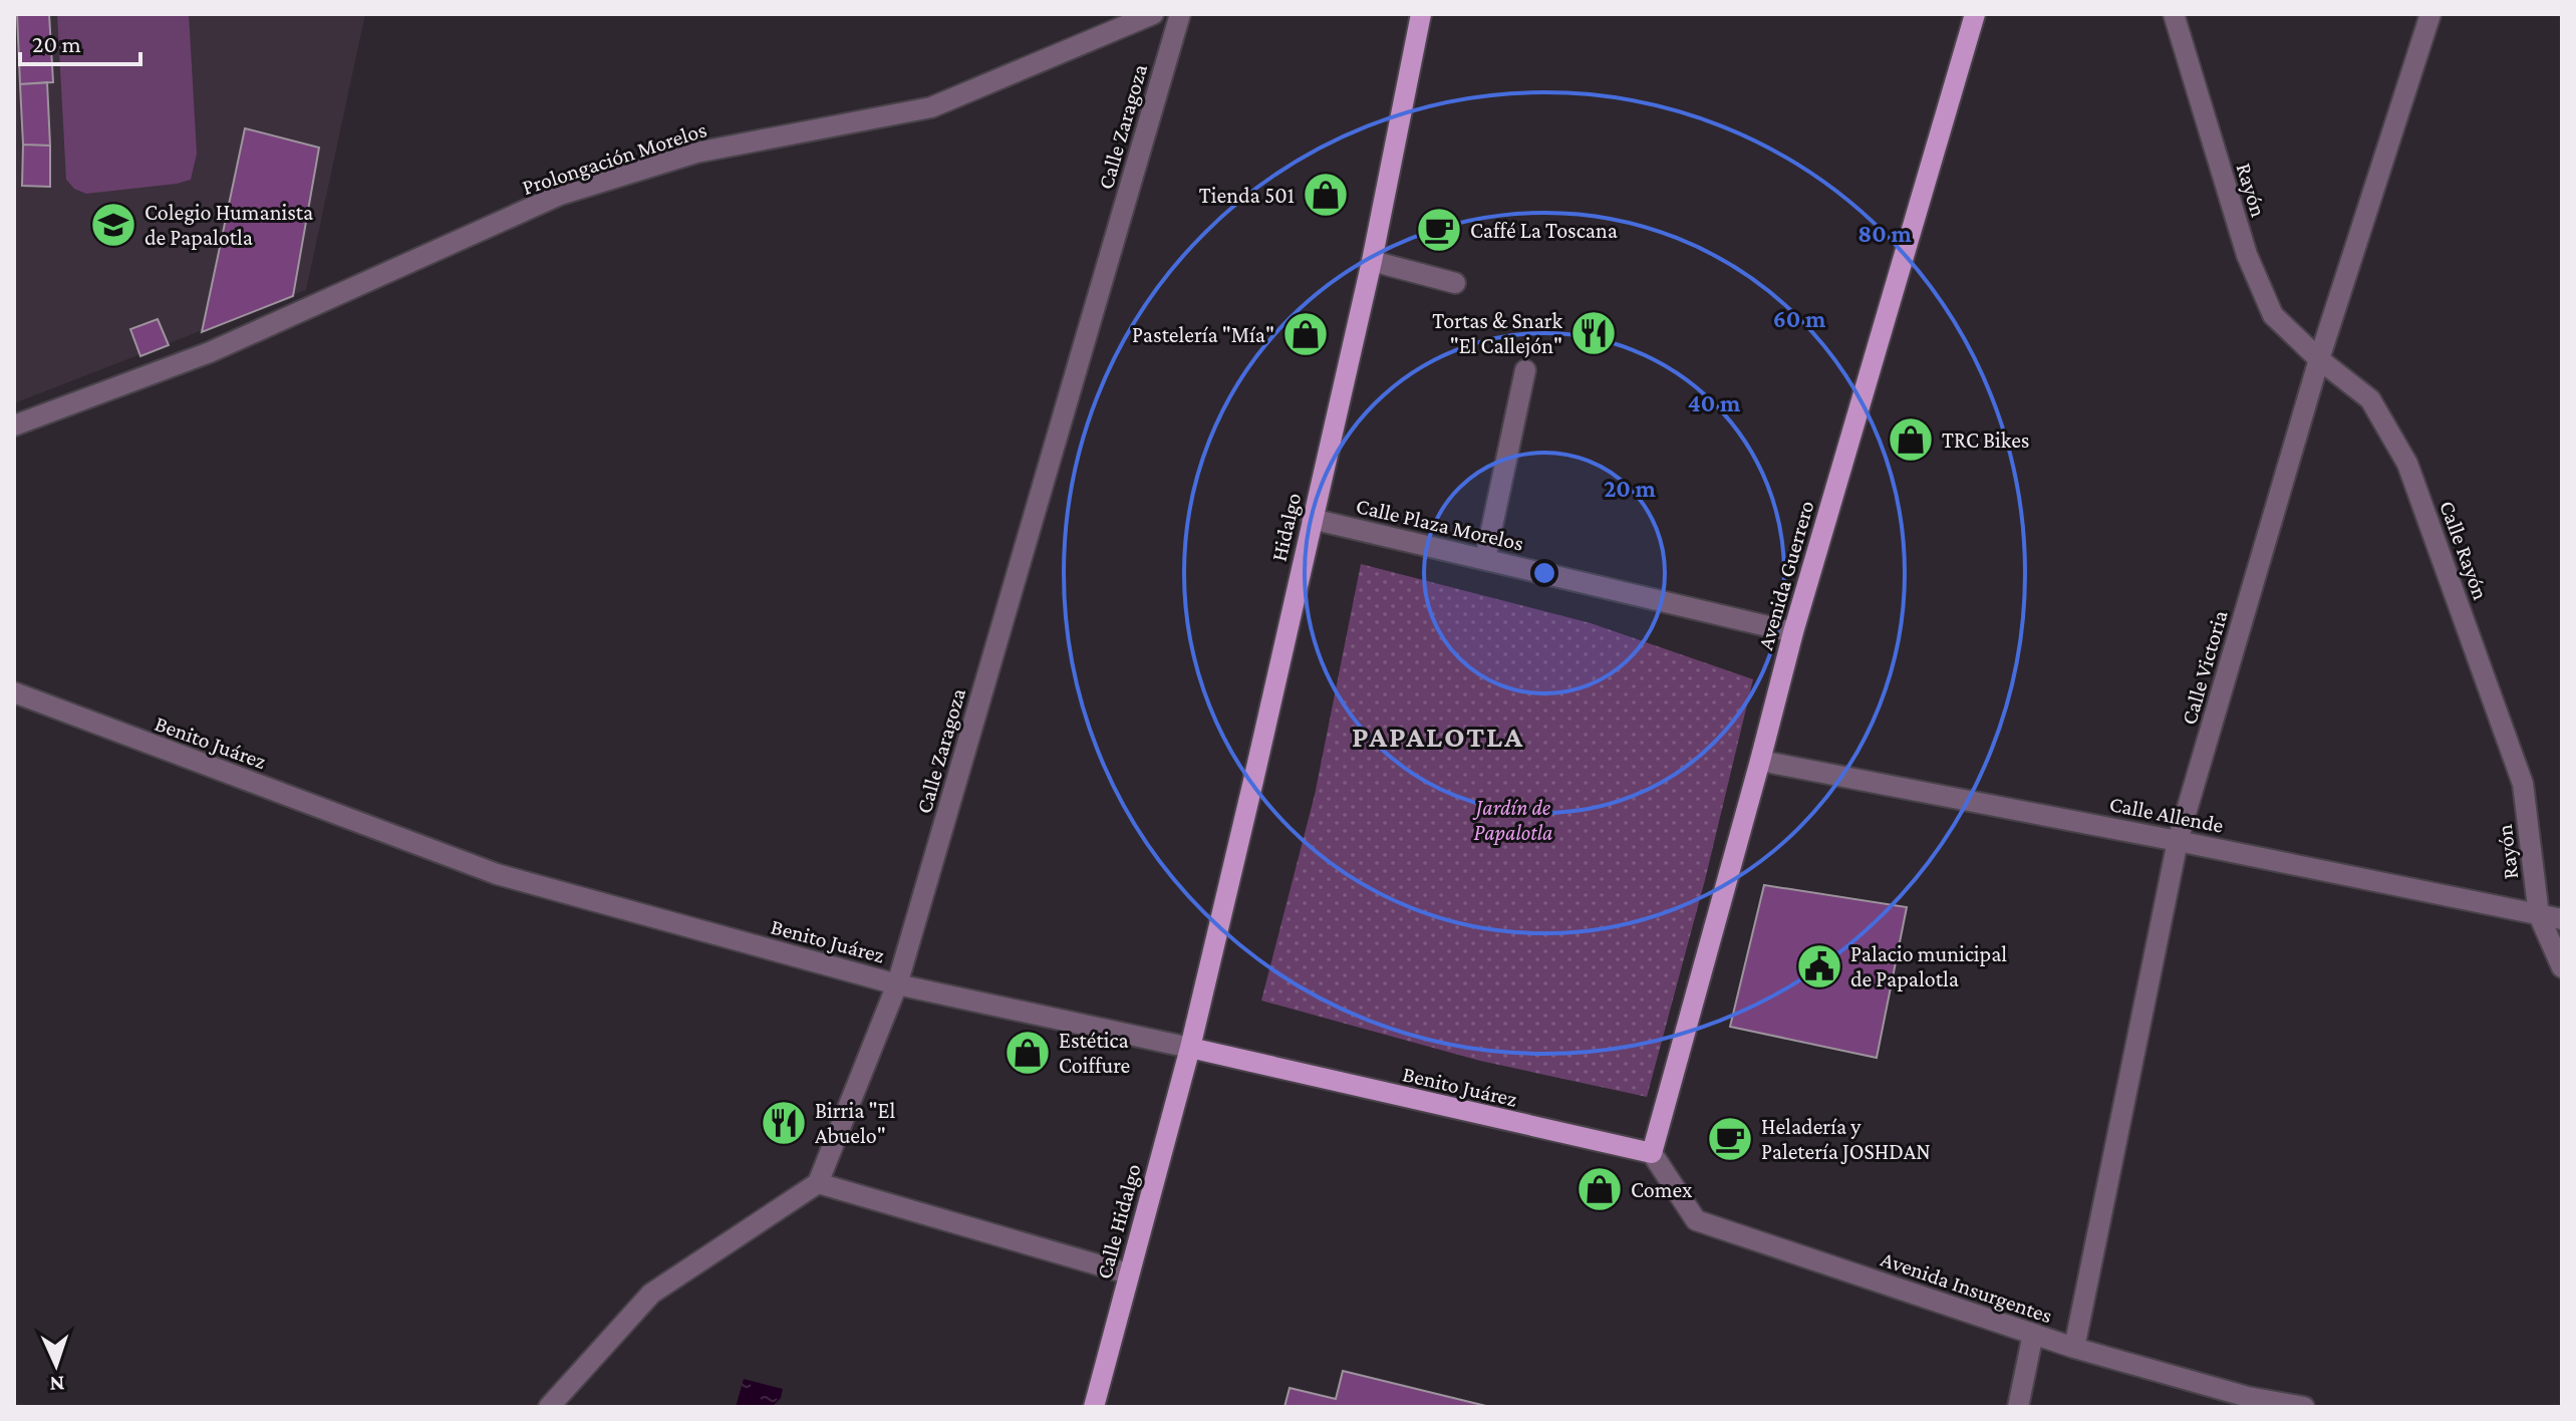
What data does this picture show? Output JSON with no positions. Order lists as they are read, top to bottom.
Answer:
{
  "streets": {
    "main road": [
      "Hidalgo",
      "Avenida Guerrero",
      "Benito Juárez",
      "Calle Hidalgo"
    ],
    "street": [
      "Calle Zaragoza",
      "Prolongación Morelos",
      "Rayón",
      "Calle Plaza Morelos",
      "Calle Rayón",
      "Calle Victoria",
      "Calle Allende",
      "Avenida Insurgentes"
    ]
  },
  "crossings": [
    ["Calle Zaragoza", "Benito Juárez"],
    ["Rayón", "Calle Rayón"],
    ["Rayón", "Calle Victoria"],
    ["Rayón", "Calle Allende"],
    ["Calle Plaza Morelos", "Hidalgo"],
    ["Calle Plaza Morelos", "Avenida Guerrero"],
    ["Hidalgo", "Benito Juárez"],
    ["Hidalgo", "Calle Hidalgo"],
    ["Calle Rayón", "Calle Victoria"],
    ["Avenida Guerrero", "Benito Juárez"],
    ["Avenida Guerrero", "Calle Allende"],
    ["Avenida Guerrero", "Avenida Insurgentes"],
    ["Calle Victoria", "Calle Allende"],
    ["Calle Victoria", "Avenida Insurgentes"],
    ["Benito Juárez", "Calle Hidalgo"],
    ["Benito Juárez", "Avenida Insurgentes"]
  ],
  "districts": ["PAPALOTLA"],
  "parks": ["Jardín de Papalotla"],
  "places": {
    "shop": [
      "Tienda 501",
      "Pastelería \"Mía\"",
      "TRC Bikes",
      "Estética Coiffure",
      "Comex"
    ],
    "school or university": ["Colegio Humanista de Papalotla"],
    "cafe": ["Caffé La Toscana", "Heladería y Paletería JOSHDAN"],
    "restaurant": ["Tortas & Snark \"El Callejón\"", "Birria \"El Abuelo\""],
    "public building": ["Palacio municipal de Papalotla"]
  },
  "scale_bar": "20 m",
  "north": "bottom",
  "rings": [
    "80 m",
    "60 m",
    "40 m",
    "20 m"
  ]
}
